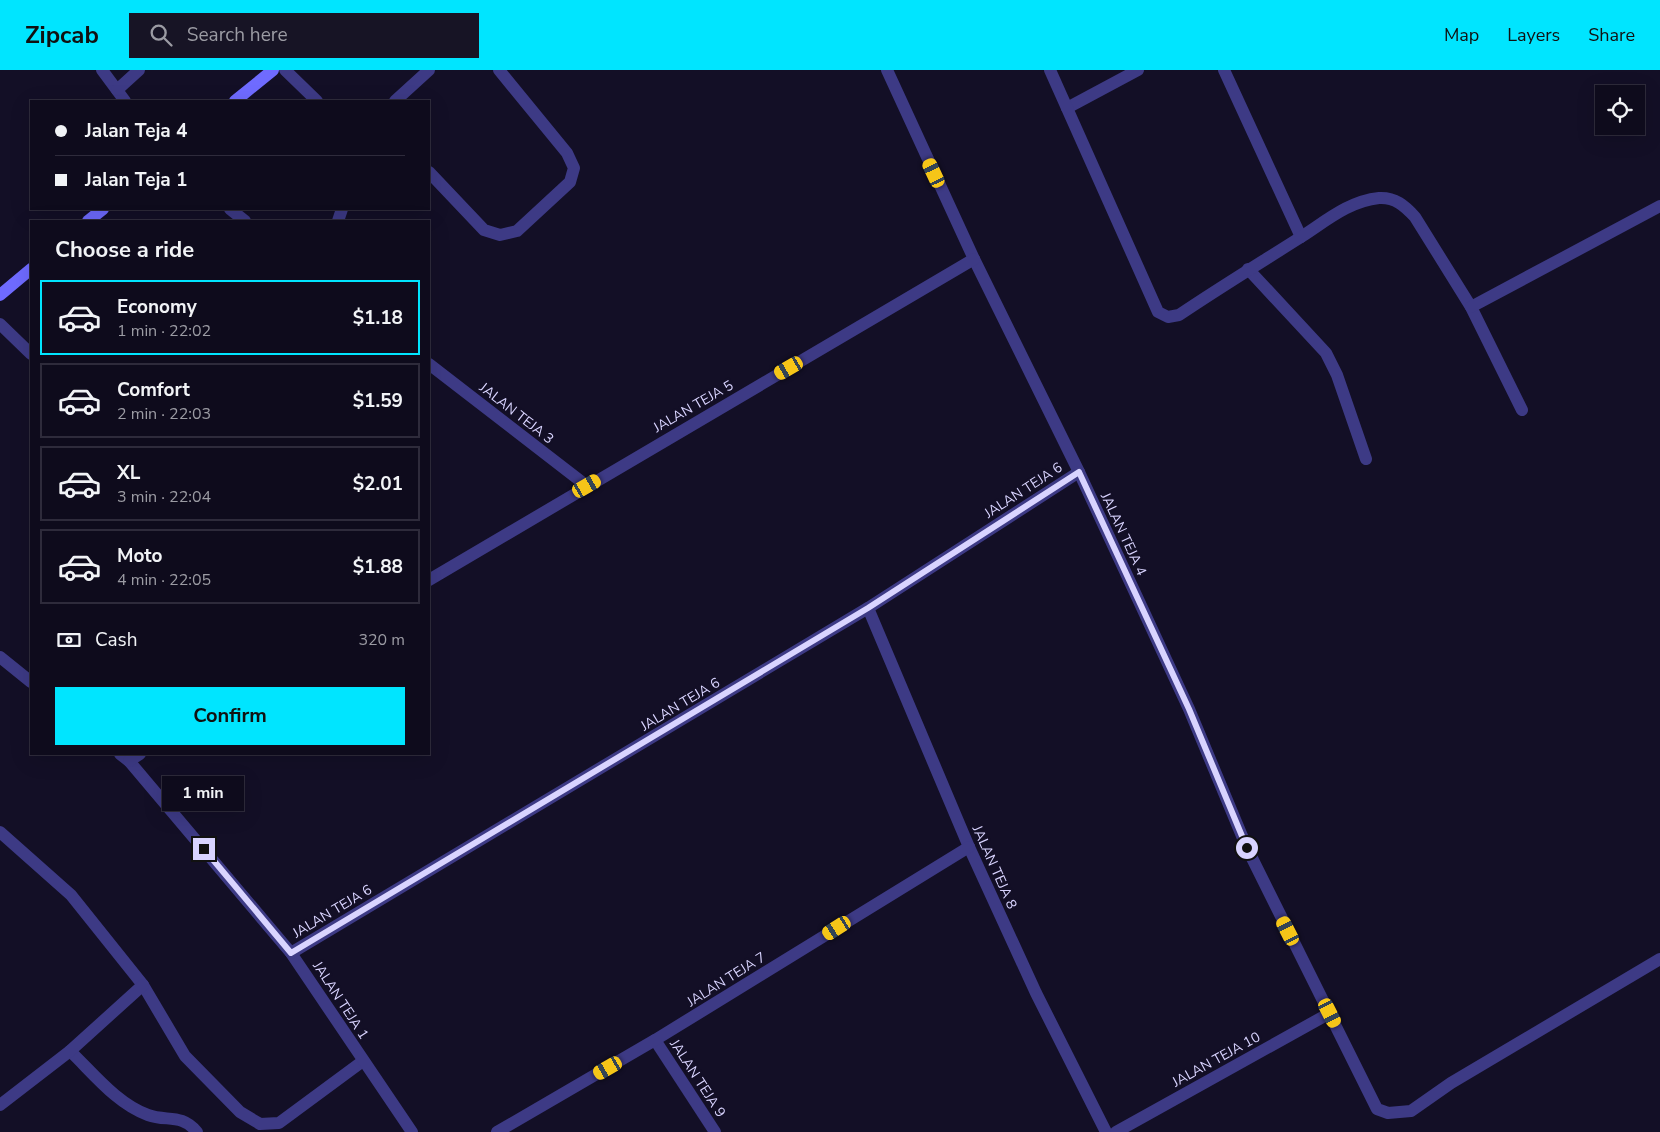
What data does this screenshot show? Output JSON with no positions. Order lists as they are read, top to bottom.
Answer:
{
  "streets": {
    "street": [
      "JALAN TEJA 5",
      "JALAN TEJA 3",
      "JALAN TEJA 6",
      "JALAN TEJA 4",
      "JALAN TEJA 8",
      "JALAN TEJA 7",
      "JALAN TEJA 1",
      "JALAN TEJA 10",
      "JALAN TEJA 9"
    ]
  },
  "crossings": [
    ["JALAN TEJA 5", "JALAN TEJA 3"],
    ["JALAN TEJA 5", "JALAN TEJA 4"],
    ["JALAN TEJA 6", "JALAN TEJA 4"],
    ["JALAN TEJA 6", "JALAN TEJA 8"],
    ["JALAN TEJA 6", "JALAN TEJA 1"],
    ["JALAN TEJA 4", "JALAN TEJA 10"],
    ["JALAN TEJA 8", "JALAN TEJA 7"],
    ["JALAN TEJA 7", "JALAN TEJA 9"]
  ],
  "page": {
    "header": "Zipcab",
    "search": "Search here",
    "nav": ["Map", "Layers", "Share"],
    "banner": ["Jalan Teja 4", "Jalan Teja 1"],
    "heading": "Choose a ride",
    "list": [
      {
        "name": "Economy",
        "note": "1 min · 22:02",
        "value": "$1.18"
      },
      {
        "name": "Comfort",
        "note": "2 min · 22:03",
        "value": "$1.59"
      },
      {
        "name": "XL",
        "note": "3 min · 22:04",
        "value": "$2.01"
      },
      {
        "name": "Moto",
        "note": "4 min · 22:05",
        "value": "$1.88"
      }
    ],
    "pay": ["Cash", "320 m"],
    "buttons": "Confirm",
    "bubble": "1 min"
  }
}
